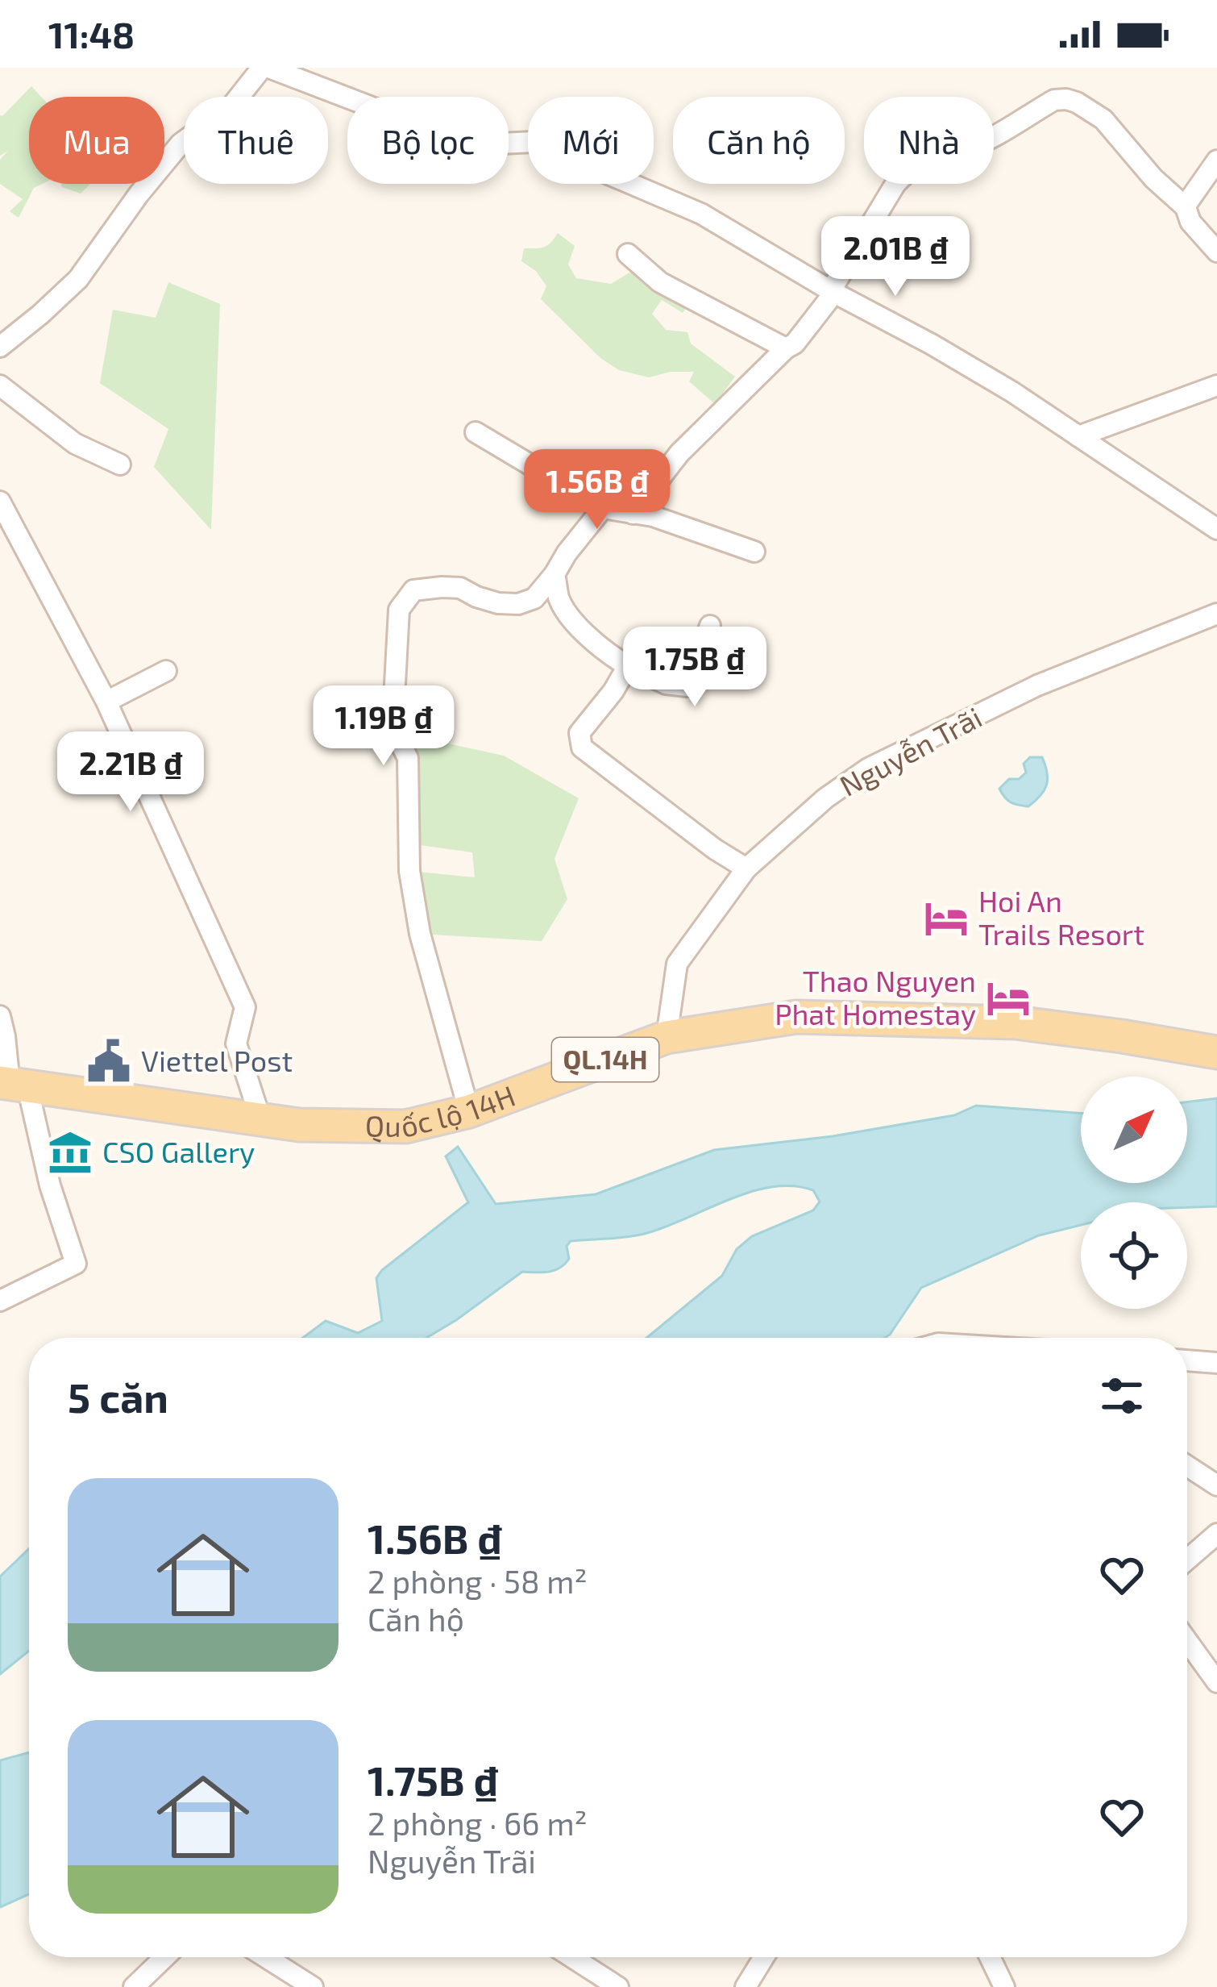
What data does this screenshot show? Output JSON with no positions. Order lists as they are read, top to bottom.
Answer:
{
  "streets": {
    "main road": ["QL.14H", "Quốc lộ 14H"],
    "street": ["Nguyễn Trãi"]
  },
  "crossings": [
    ["Nguyễn Trãi", "Quốc lộ 14H"]
  ],
  "places": {
    "hotel": ["Hoi An Trails Resort", "Thao Nguyen Phat Homestay"],
    "public building": ["Viettel Post"],
    "museum": ["CSO Gallery"]
  },
  "north": "top right",
  "page": {
    "status": "11:48",
    "chip": [
      "Mua",
      "Thuê",
      "Bộ lọc",
      "Mới",
      "Căn hộ",
      "Nhà"
    ],
    "price": [
      "2.01B ₫",
      "1.56B ₫",
      "1.75B ₫",
      "1.19B ₫",
      "2.21B ₫"
    ],
    "heading": "5 căn",
    "list": [
      {
        "name": "1.56B ₫",
        "note": "2 phòng · 58 m² · Căn hộ"
      },
      {
        "name": "1.75B ₫",
        "note": "2 phòng · 66 m² · Nguyễn Trãi"
      }
    ]
  }
}
